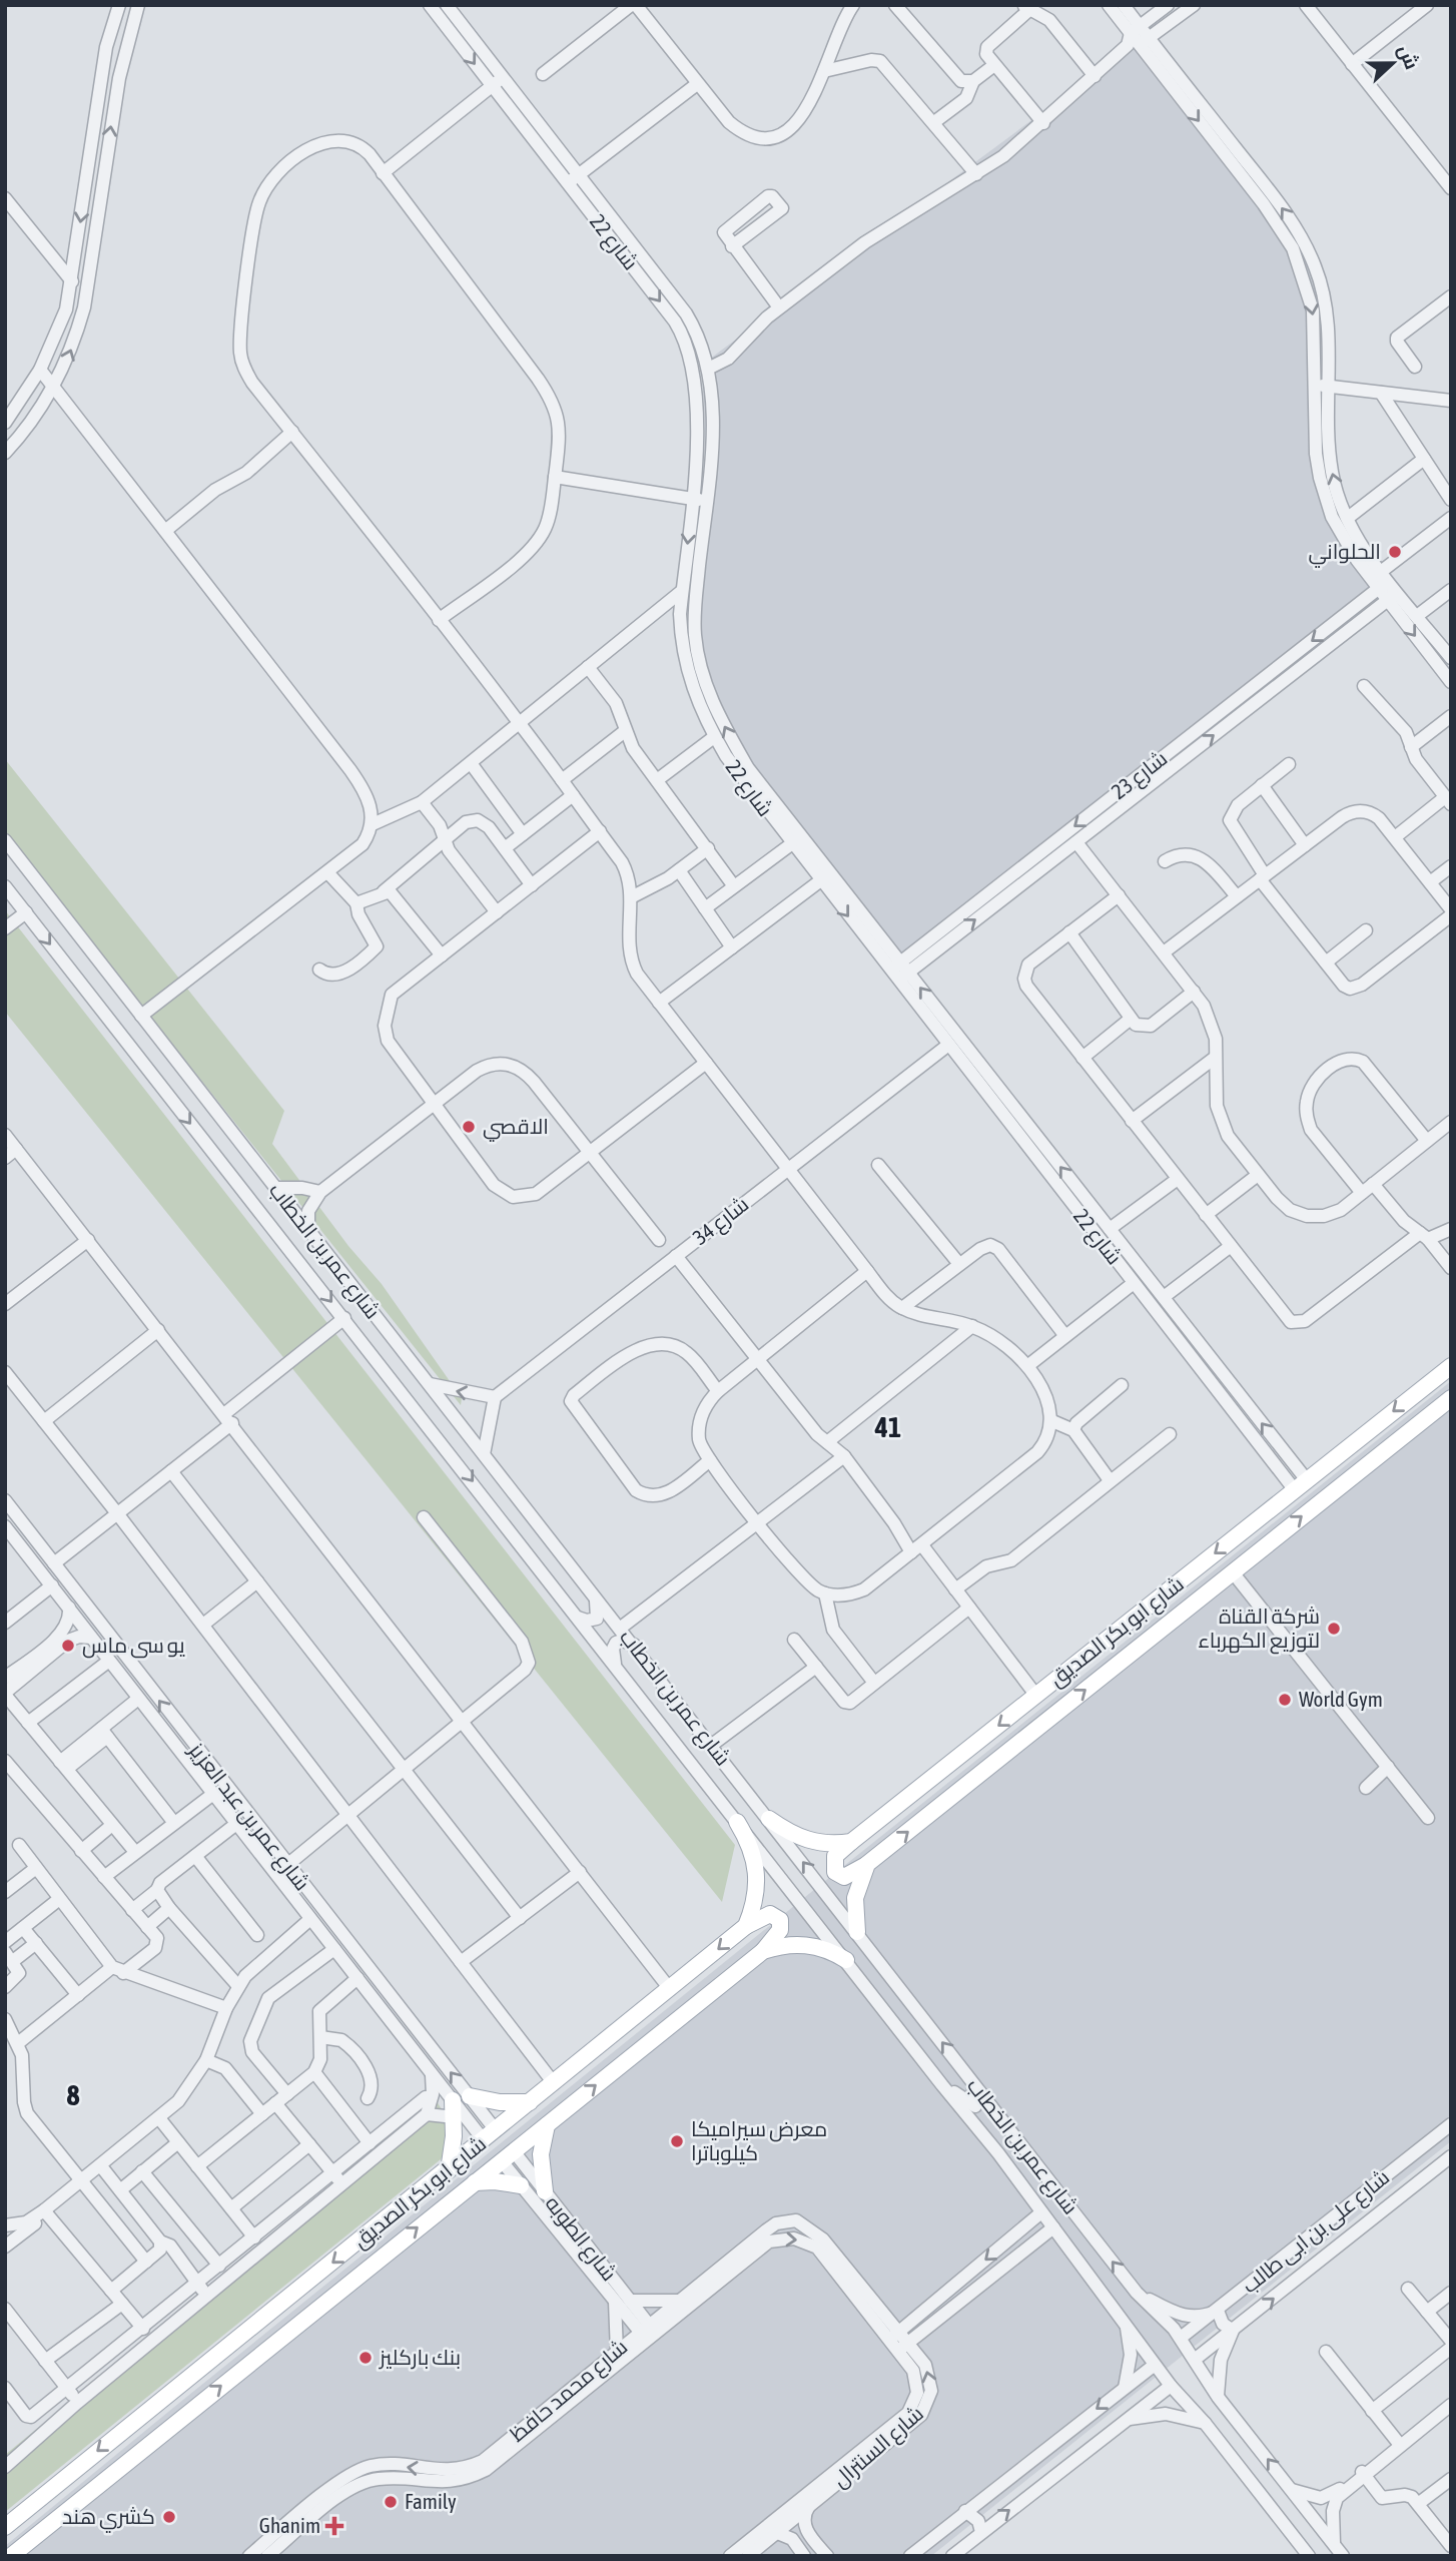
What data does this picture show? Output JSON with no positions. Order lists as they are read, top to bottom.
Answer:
{
  "streets": {
    "main road": ["شارع ابو بكر الصديق"],
    "street": [
      "شارع 22",
      "شارع 23",
      "شارع 34",
      "شارع عمر بن الخطاب",
      "شارع عمر بن عبد العزيز",
      "شارع على بن ابى طالب",
      "شارع الطوبه",
      "شارع محمد حافظ",
      "شارع السنترال"
    ]
  },
  "crossings": [
    ["شارع 22", "شارع 23"],
    ["شارع 22", "شارع 34"],
    ["شارع 22", "شارع ابو بكر الصديق"],
    ["شارع عمر بن الخطاب", "شارع ابو بكر الصديق"],
    ["شارع عمر بن الخطاب", "شارع على بن ابى طالب"],
    ["شارع ابو بكر الصديق", "شارع عمر بن عبد العزيز"],
    ["شارع ابو بكر الصديق", "شارع الطوبه"],
    ["شارع الطوبه", "شارع محمد حافظ"],
    ["شارع محمد حافظ", "شارع السنترال"]
  ],
  "districts": ["41", "8"],
  "places": {
    "other": [
      "الحلواني",
      "الاقصي",
      "شركة القناة لتوزيع الكهرباء",
      "يو سى ماس",
      "World Gym",
      "معرض سيراميكا كيلوباترا",
      "بنك باركليز",
      "Family",
      "كشري هند"
    ],
    "health": ["Ghanim"]
  },
  "north": "right"
}
